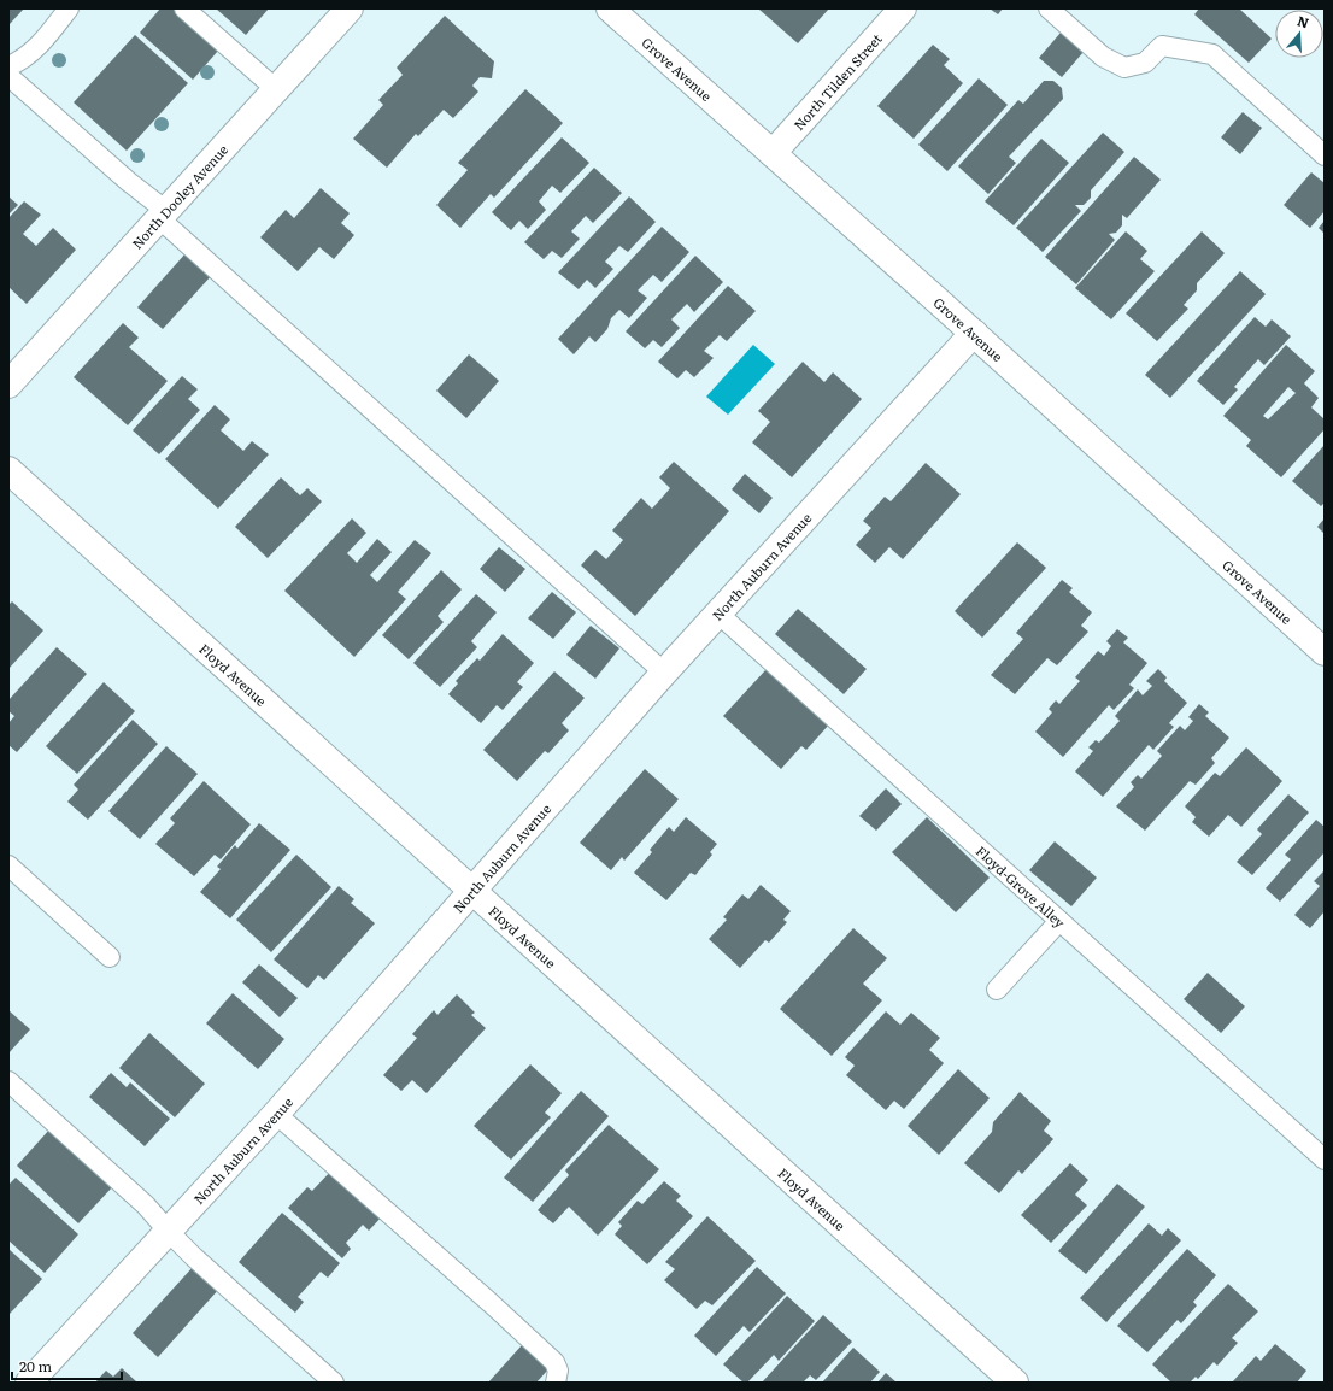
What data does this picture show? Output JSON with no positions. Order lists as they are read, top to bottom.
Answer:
{
  "streets": {
    "street": [
      "Grove Avenue",
      "North Tilden Street",
      "North Dooley Avenue",
      "North Auburn Avenue",
      "Floyd Avenue"
    ],
    "lane": ["Floyd-Grove Alley"]
  },
  "crossings": [
    ["Grove Avenue", "North Tilden Street"],
    ["Grove Avenue", "North Auburn Avenue"],
    ["North Auburn Avenue", "Floyd Avenue"],
    ["North Auburn Avenue", "Floyd-Grove Alley"]
  ],
  "scale_bar": "20 m",
  "north": "top"
}
